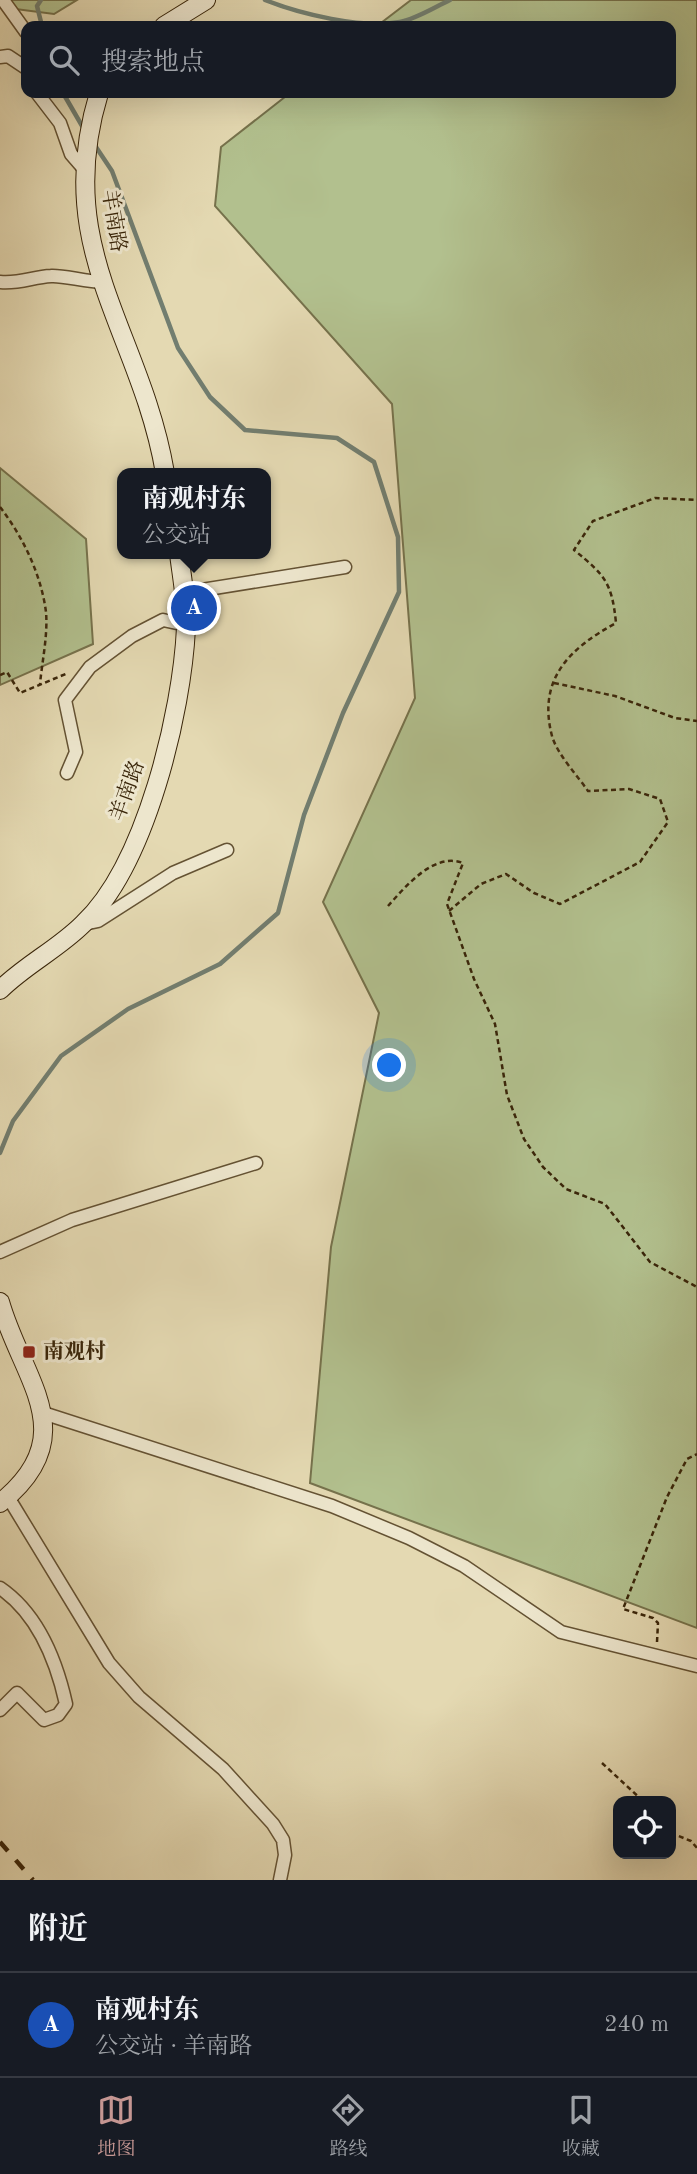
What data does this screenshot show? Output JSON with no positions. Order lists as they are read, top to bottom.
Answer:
{
  "streets": {
    "street": ["羊南路"]
  },
  "places": {
    "transit": ["南观村"]
  },
  "page": {
    "search": "搜索地点",
    "popup": ["南观村东", "公交站"],
    "pins": "A",
    "heading": "附近",
    "list": [
      {
        "mark": "A",
        "name": "南观村东",
        "note": "公交站 · 羊南路",
        "value": "240 m"
      }
    ],
    "nav": ["地图", "路线", "收藏"]
  }
}
